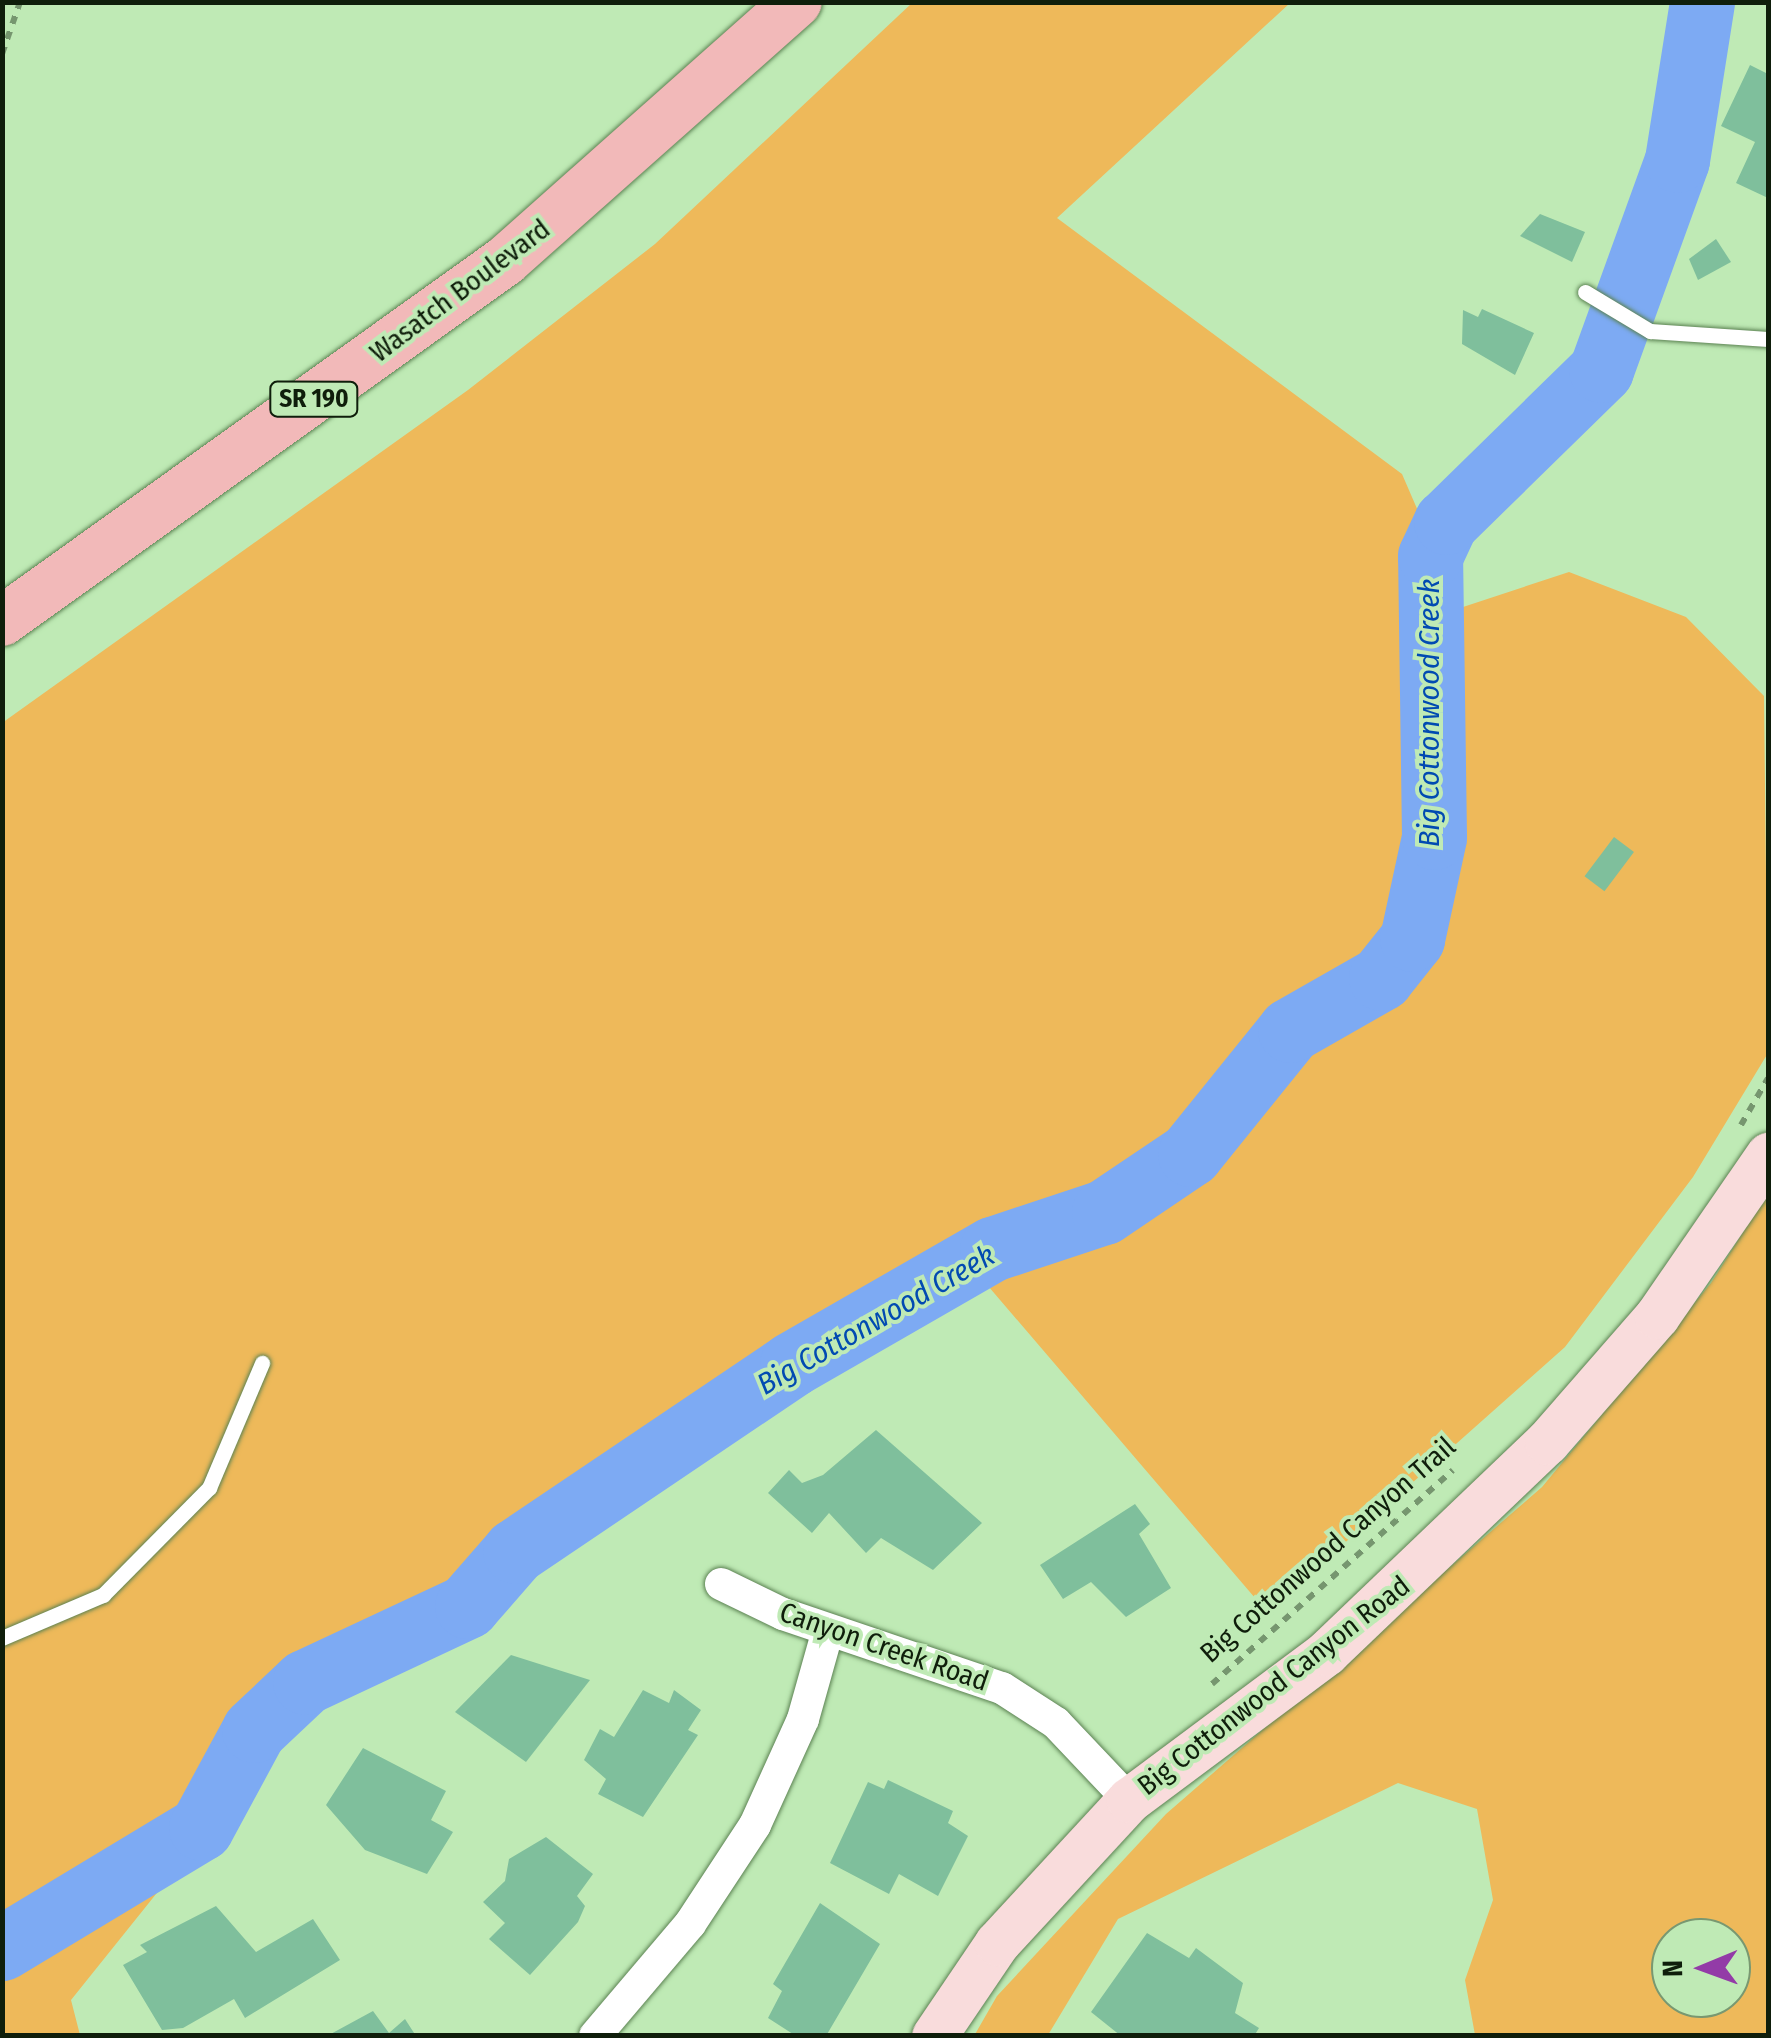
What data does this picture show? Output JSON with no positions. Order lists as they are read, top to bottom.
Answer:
{
  "streets": {
    "main road": ["Wasatch Boulevard", "SR 190"],
    "street": ["Canyon Creek Road", "Big Cottonwood Canyon Road"],
    "path": ["Big Cottonwood Canyon Trail"]
  },
  "crossings": [
    ["Canyon Creek Road", "Big Cottonwood Canyon Road"]
  ],
  "water": ["Big Cottonwood Creek"],
  "north": "left"
}
